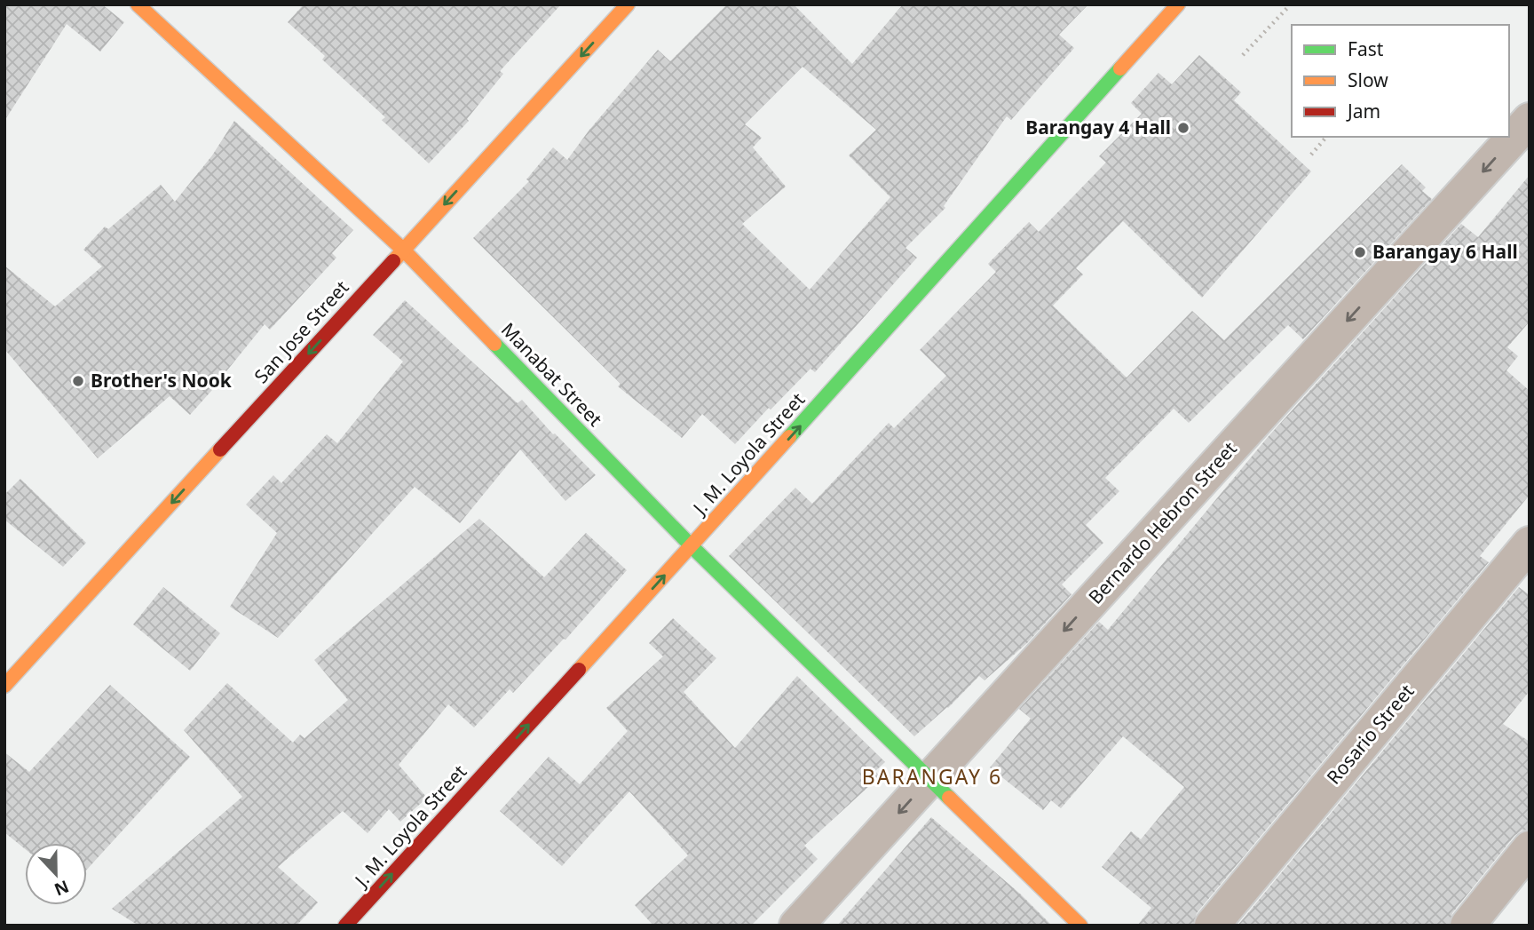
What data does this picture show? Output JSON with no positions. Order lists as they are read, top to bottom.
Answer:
{
  "streets": {
    "main road": ["San Jose Street", "Manabat Street", "J. M. Loyola Street"],
    "street": ["Bernardo Hebron Street", "Rosario Street"]
  },
  "crossings": [
    ["San Jose Street", "Manabat Street"],
    ["Manabat Street", "J. M. Loyola Street"],
    ["Manabat Street", "Bernardo Hebron Street"]
  ],
  "one_way": ["San Jose Street", "J. M. Loyola Street", "Bernardo Hebron Street"],
  "districts": ["BARANGAY 6"],
  "places": ["Barangay 4 Hall", "Barangay 6 Hall", "Brother's Nook"],
  "legend": ["Fast", "Slow", "Jam"],
  "north": "bottom"
}
